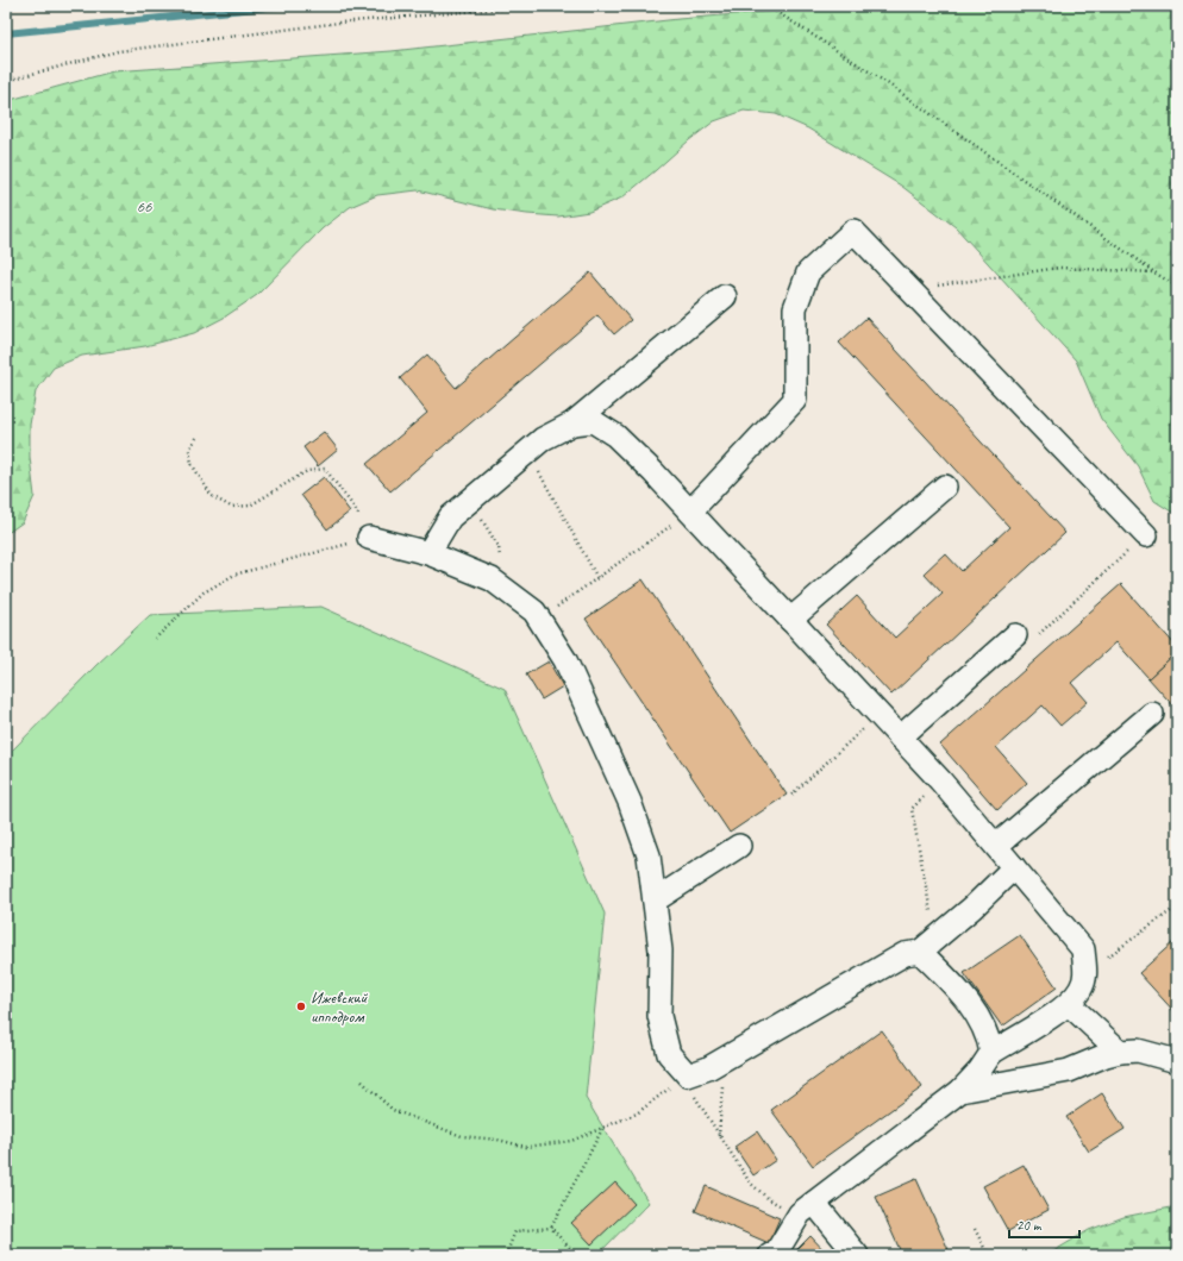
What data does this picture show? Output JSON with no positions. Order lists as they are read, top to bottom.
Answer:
{
  "parks": ["66"],
  "places": ["Ижевский ипподром"],
  "scale_bar": "20 m"
}
